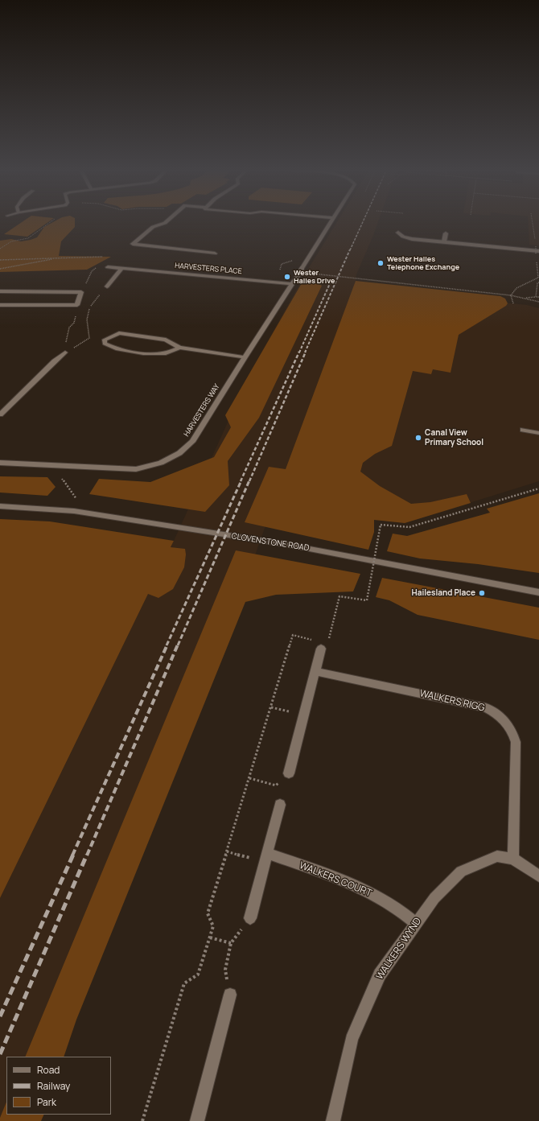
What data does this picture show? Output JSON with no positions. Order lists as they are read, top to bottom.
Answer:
{
  "streets": {
    "street": [
      "HARVESTERS PLACE",
      "HARVESTERS WAY",
      "CLOVENSTONE ROAD",
      "WALKERS RIGG",
      "WALKERS COURT",
      "WALKERS WYND"
    ]
  },
  "crossings": [
    ["HARVESTERS PLACE", "HARVESTERS WAY"],
    ["WALKERS RIGG", "WALKERS WYND"],
    ["WALKERS COURT", "WALKERS WYND"]
  ],
  "places": [
    "Wester Hailes Telephone Exchange",
    "Wester Hailes Drive",
    "Canal View Primary School",
    "Hailesland Place"
  ],
  "legend": ["Road", "Railway", "Park"]
}
